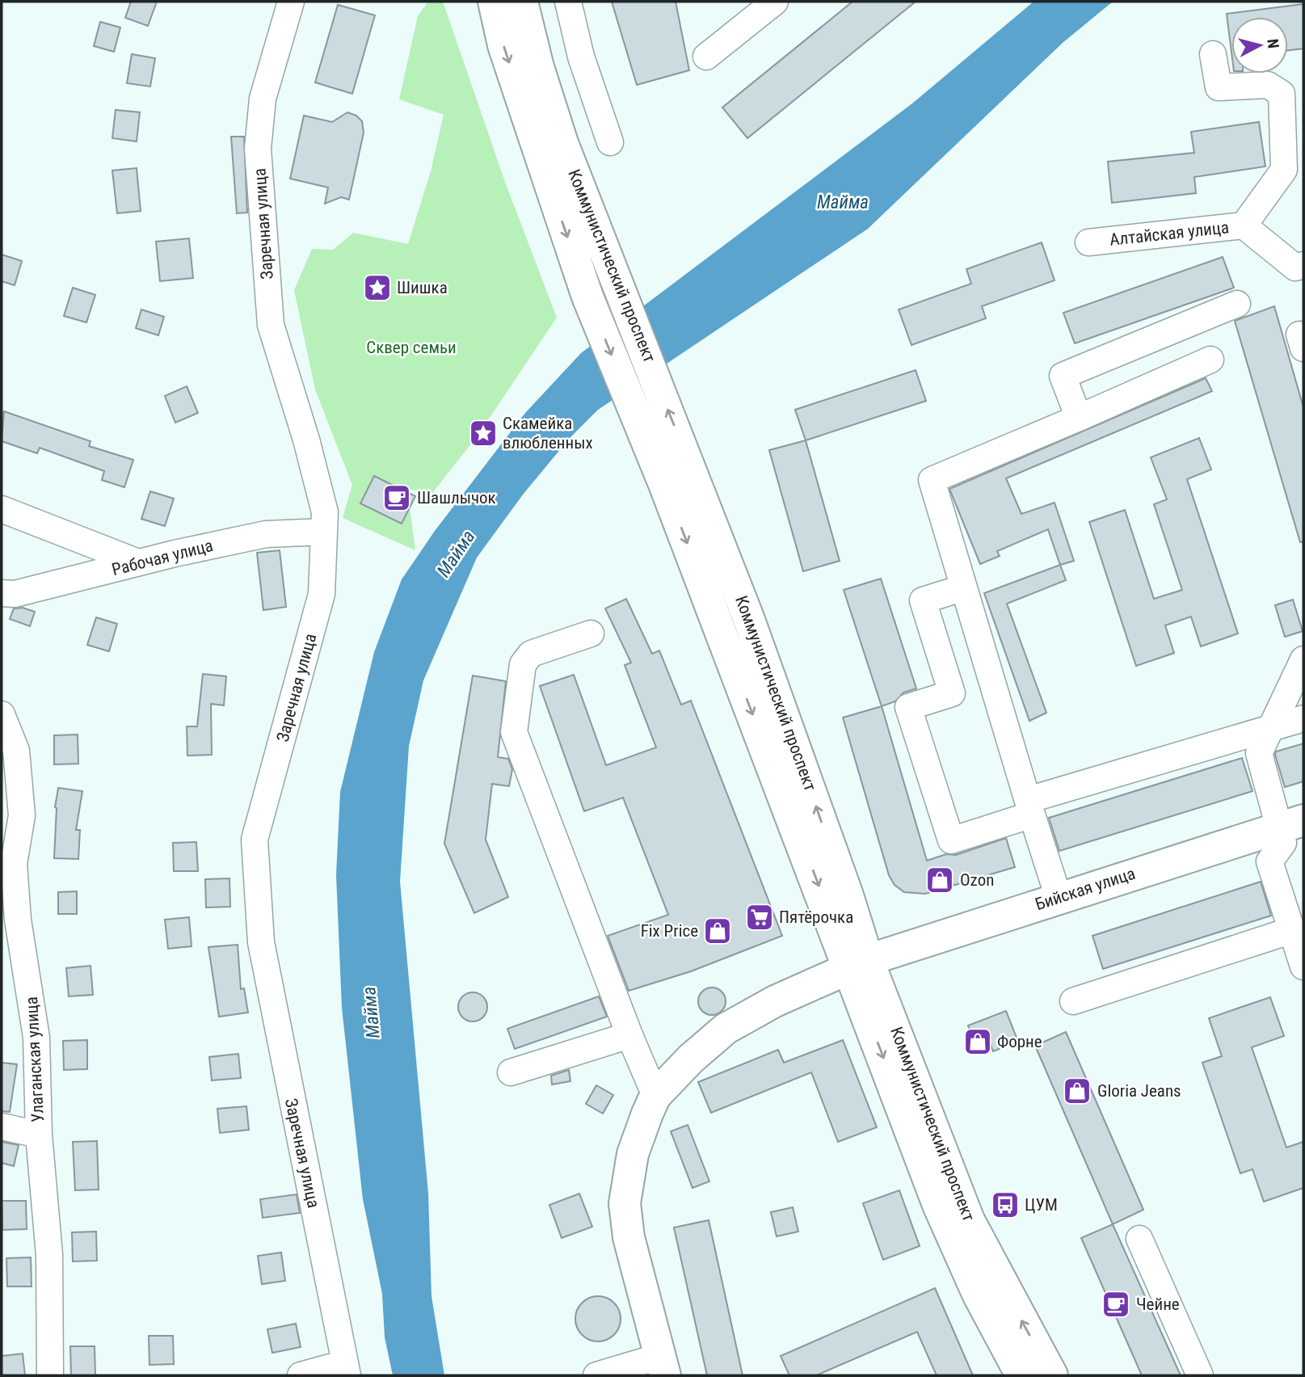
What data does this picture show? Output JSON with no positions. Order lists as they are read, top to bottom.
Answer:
{
  "streets": {
    "main road": ["Коммунистический проспект", "Бийская улица"],
    "street": [
      "Заречная улица",
      "Алтайская улица",
      "Рабочая улица",
      "Улаганская улица"
    ]
  },
  "crossings": [
    ["Заречная улица", "Рабочая улица"],
    ["Коммунистический проспект", "Бийская улица"]
  ],
  "water": ["Майма"],
  "parks": ["Сквер семьи"],
  "places": {
    "place": ["Шишка", "Скамейка влюбленных"],
    "cafe": ["Шашлычок", "Чейне"],
    "shop": [
      "Ozon",
      "Fix Price",
      "Форне",
      "Gloria Jeans"
    ],
    "supermarket": ["Пятёрочка"],
    "bus stop": ["ЦУМ"]
  },
  "north": "right"
}
